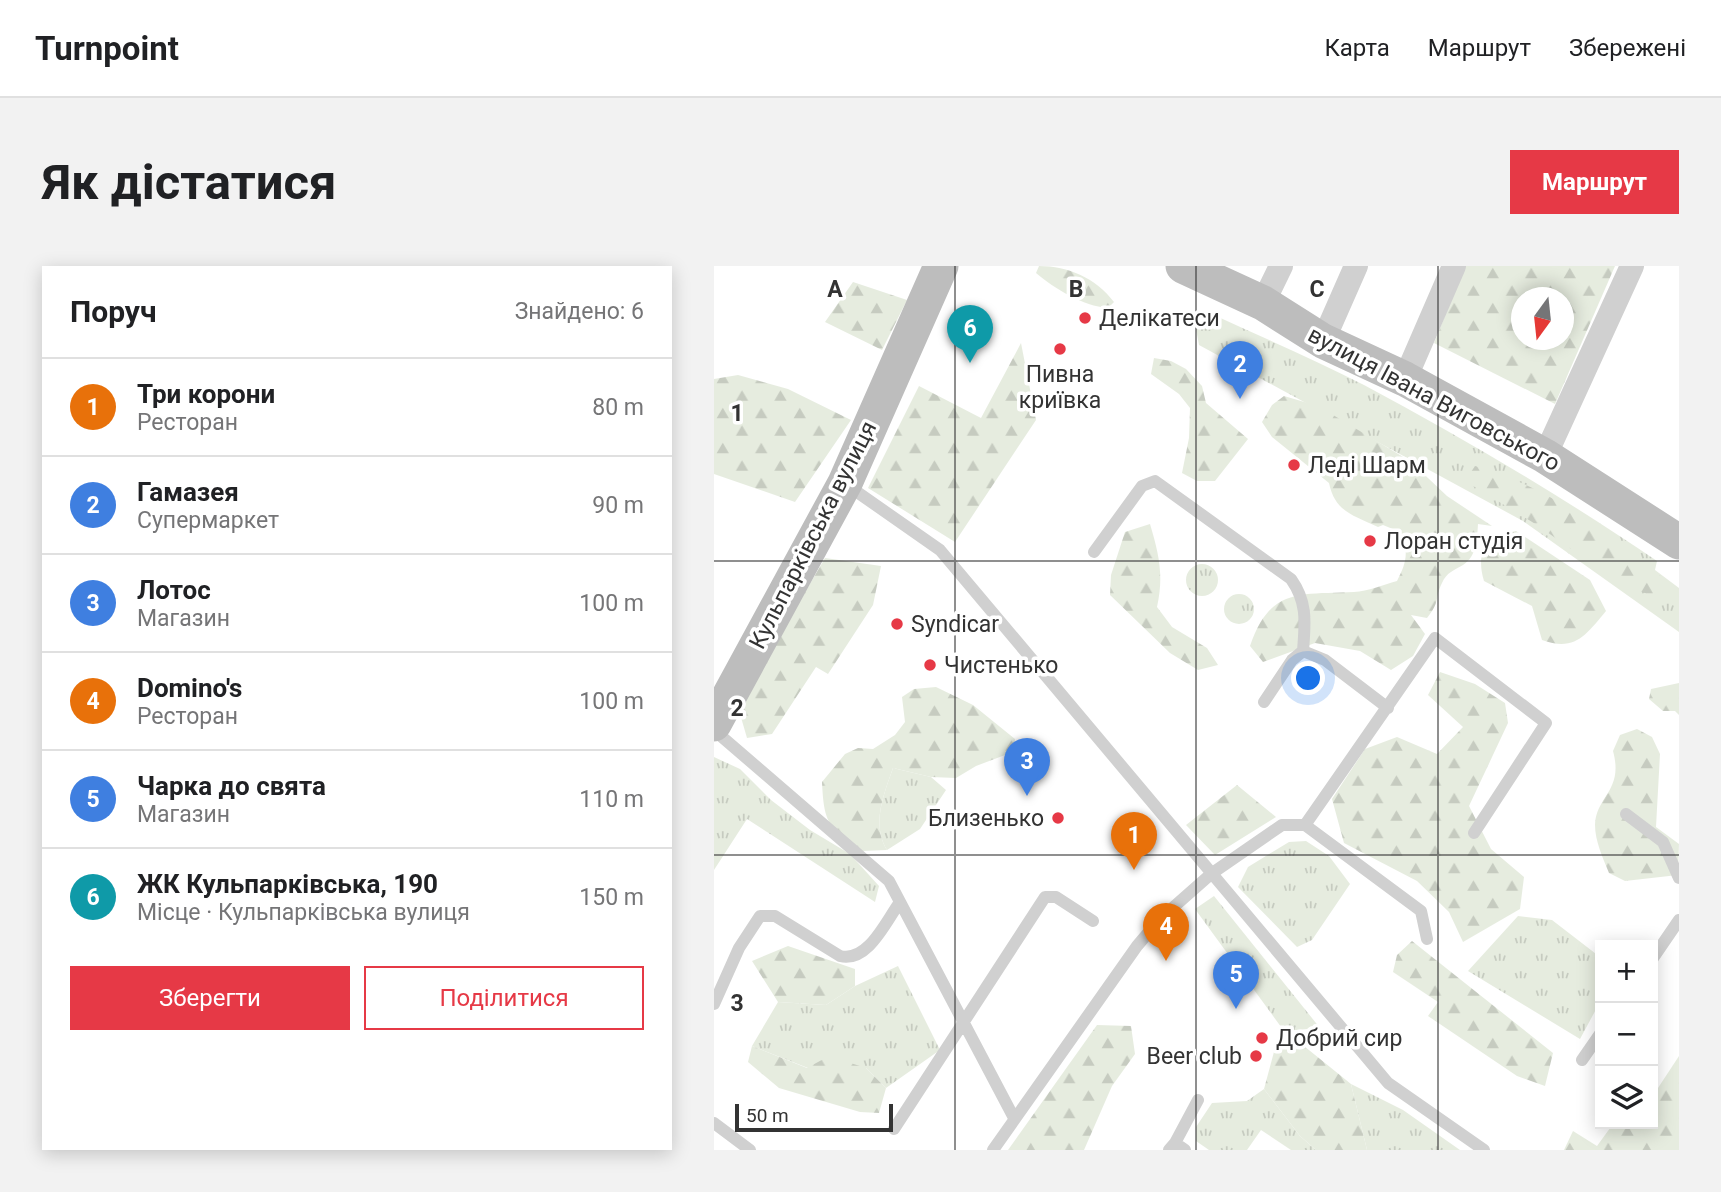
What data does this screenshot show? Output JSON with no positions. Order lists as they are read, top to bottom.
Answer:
{
  "streets": {
    "main road": ["вулиця Івана Виговського", "Кульпарківська вулиця"]
  },
  "places": [
    "Делікатеси",
    "Пивна криївка",
    "Леді Шарм",
    "Лоран студія",
    "Syndicar",
    "Чистенько",
    "Близенько",
    "Добрий сир",
    "Beer club"
  ],
  "scale_bar": "50 m",
  "north": "bottom",
  "page": {
    "header": "Turnpoint",
    "nav": ["Карта", "Маршрут", "Збережені"],
    "buttons": [
      "Маршрут",
      ["Зберегти", "Поділитися"]
    ],
    "title": "Як дістатися",
    "heading": ["Поруч", "Знайдено: 6"],
    "pins": [
      "6",
      "2",
      "3",
      "1",
      "4",
      "5"
    ],
    "list": [
      {
        "mark": "1",
        "name": "Три корони",
        "note": "Ресторан",
        "value": "80 m"
      },
      {
        "mark": "2",
        "name": "Гамазея",
        "note": "Супермаркет",
        "value": "90 m"
      },
      {
        "mark": "3",
        "name": "Лотос",
        "note": "Магазин",
        "value": "100 m"
      },
      {
        "mark": "4",
        "name": "Domino's",
        "note": "Ресторан",
        "value": "100 m"
      },
      {
        "mark": "5",
        "name": "Чарка до свята",
        "note": "Магазин",
        "value": "110 m"
      },
      {
        "mark": "6",
        "name": "ЖК Кульпарківська, 190",
        "note": "Місце · Кульпарківська вулиця",
        "value": "150 m"
      }
    ],
    "map_buttons": ["+", "−"],
    "scale": "50 m"
  },
  "grid": {
    "columns": ["A", "B", "C"],
    "rows": ["1", "2", "3"]
  }
}
